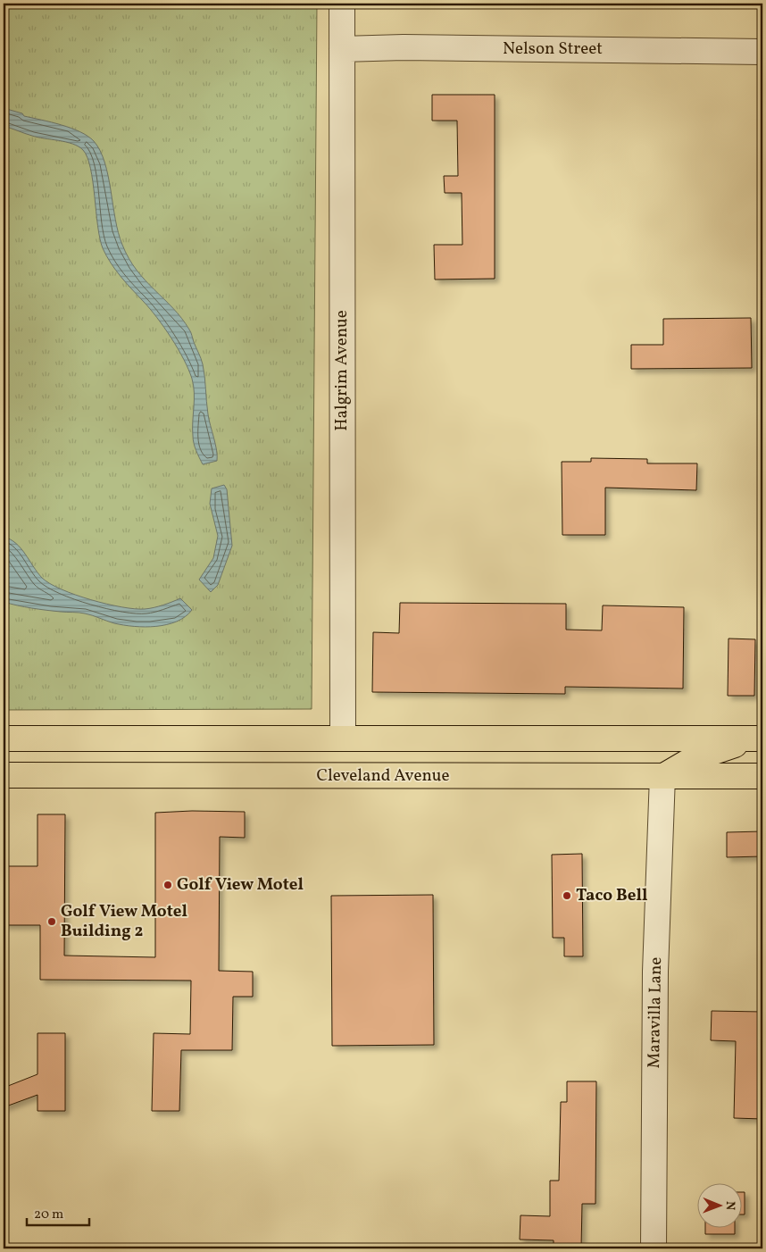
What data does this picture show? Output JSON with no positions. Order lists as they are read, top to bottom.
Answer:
{
  "streets": {
    "main road": ["Cleveland Avenue"],
    "street": ["Nelson Street", "Halgrim Avenue", "Maravilla Lane"]
  },
  "crossings": [
    ["Nelson Street", "Halgrim Avenue"],
    ["Cleveland Avenue", "Maravilla Lane"]
  ],
  "places": ["Golf View Motel", "Taco Bell", "Golf View Motel Building 2"],
  "scale_bar": "20 m",
  "north": "right"
}
